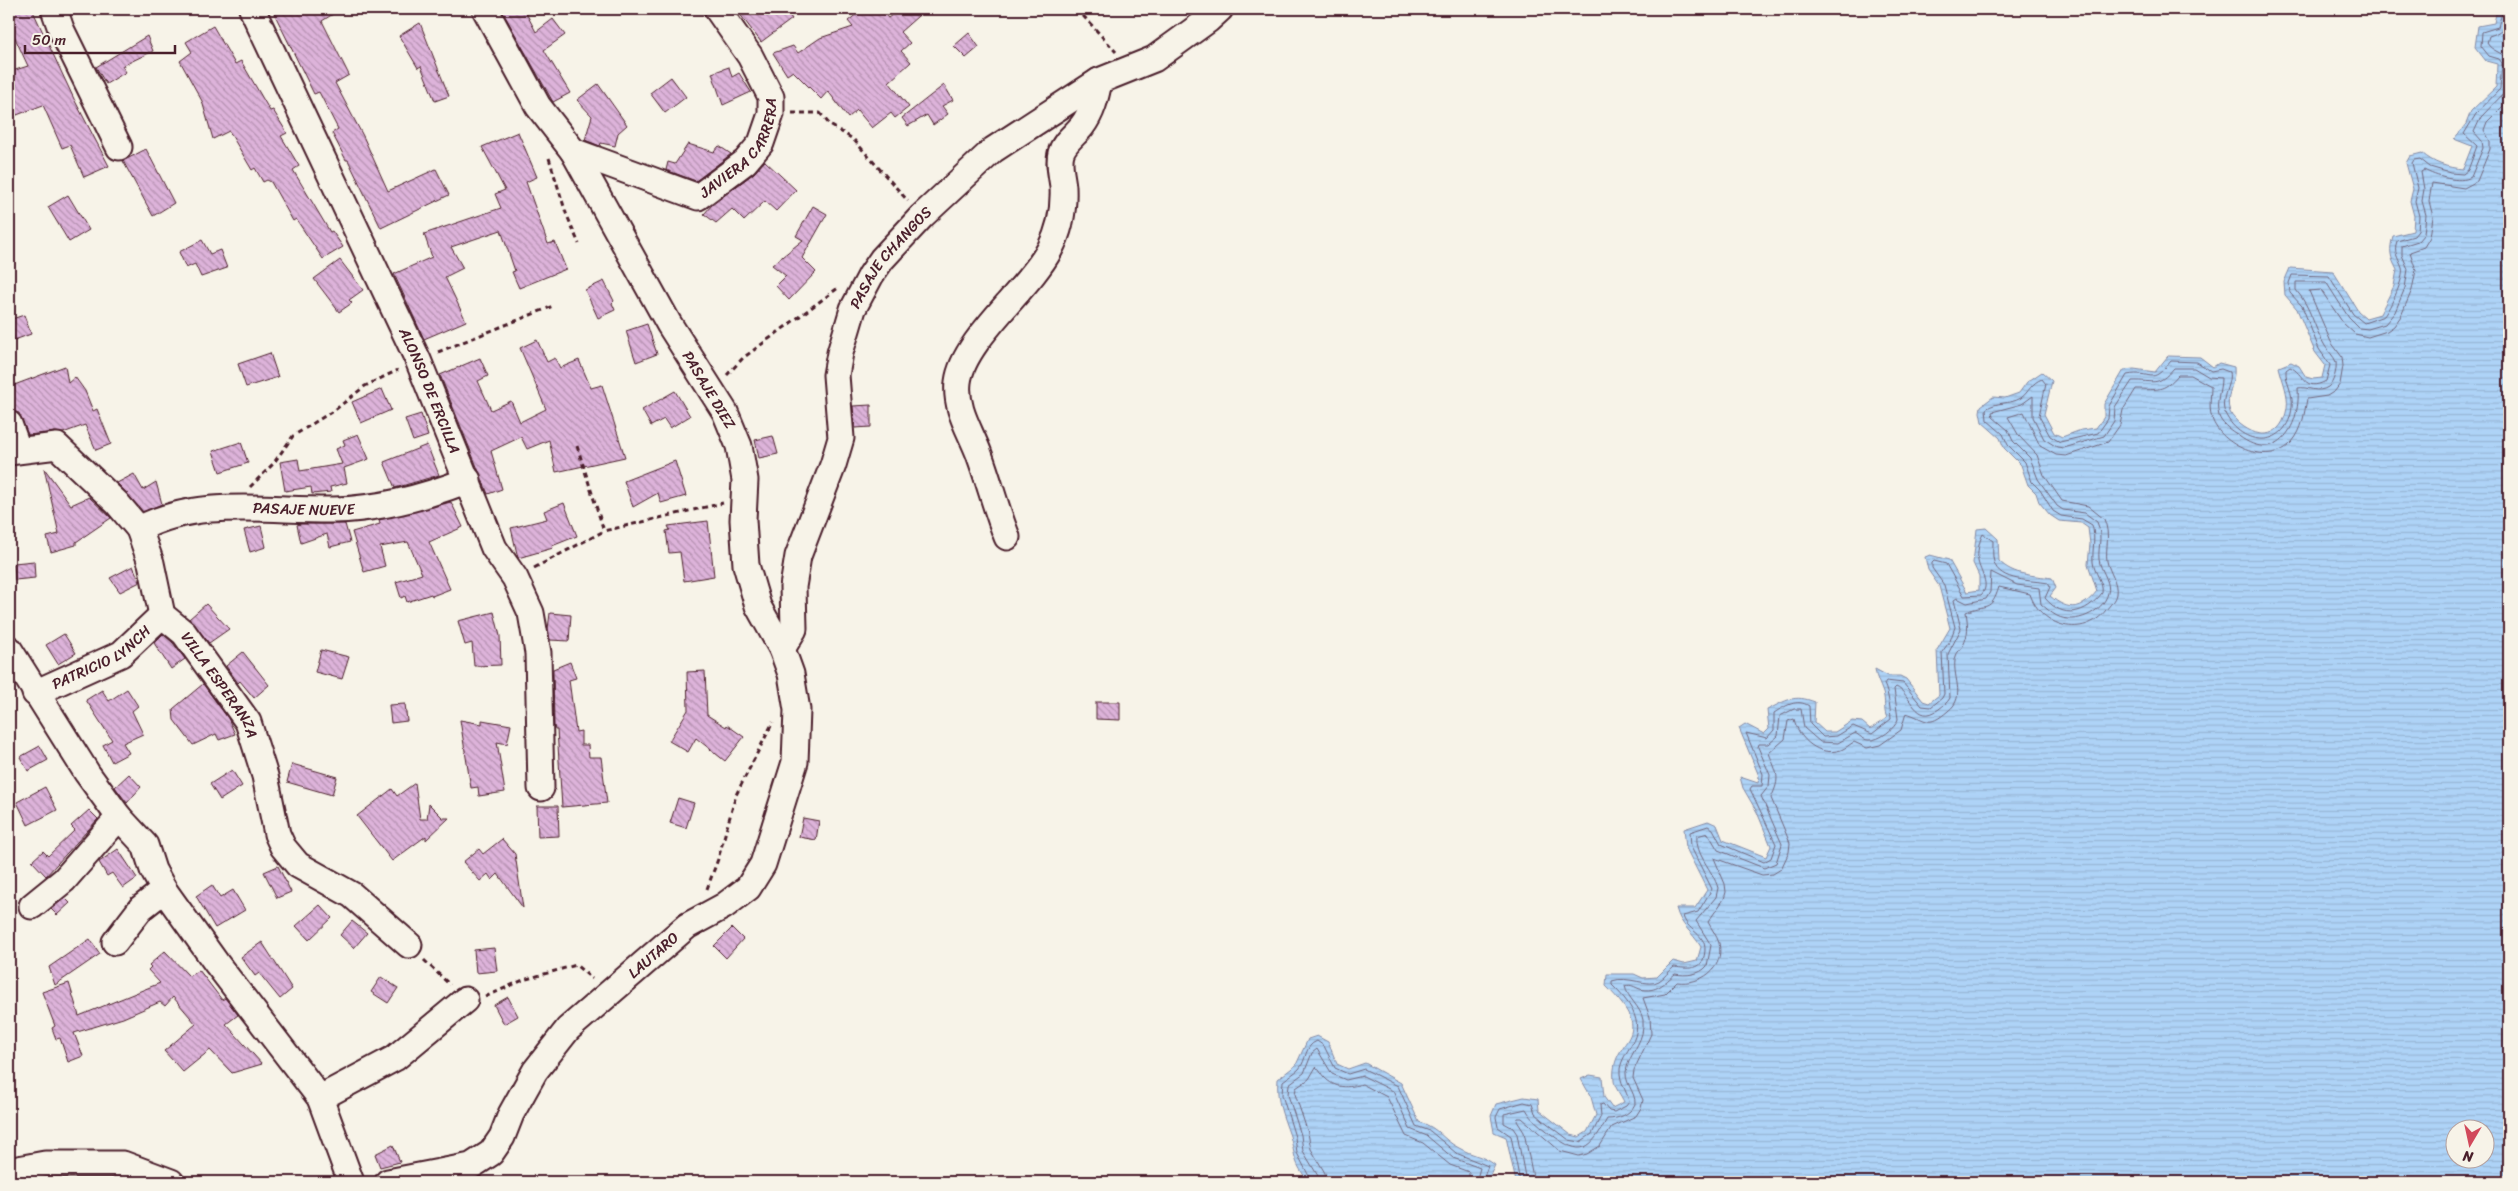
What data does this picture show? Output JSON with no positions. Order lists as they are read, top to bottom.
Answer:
{
  "streets": {
    "street": [
      "JAVIERA CARRERA",
      "PASAJE CHANGOS",
      "ALONSO DE ERCILLA",
      "PASAJE DIEZ",
      "PASAJE NUEVE",
      "PATRICIO LYNCH",
      "VILLA ESPERANZA",
      "LAUTARO"
    ]
  },
  "crossings": [
    ["JAVIERA CARRERA", "PASAJE DIEZ"],
    ["PASAJE CHANGOS", "PASAJE DIEZ"],
    ["PASAJE CHANGOS", "LAUTARO"],
    ["ALONSO DE ERCILLA", "PASAJE NUEVE"],
    ["PASAJE DIEZ", "LAUTARO"],
    ["PATRICIO LYNCH", "VILLA ESPERANZA"]
  ],
  "scale_bar": "50 m",
  "north": "bottom"
}
